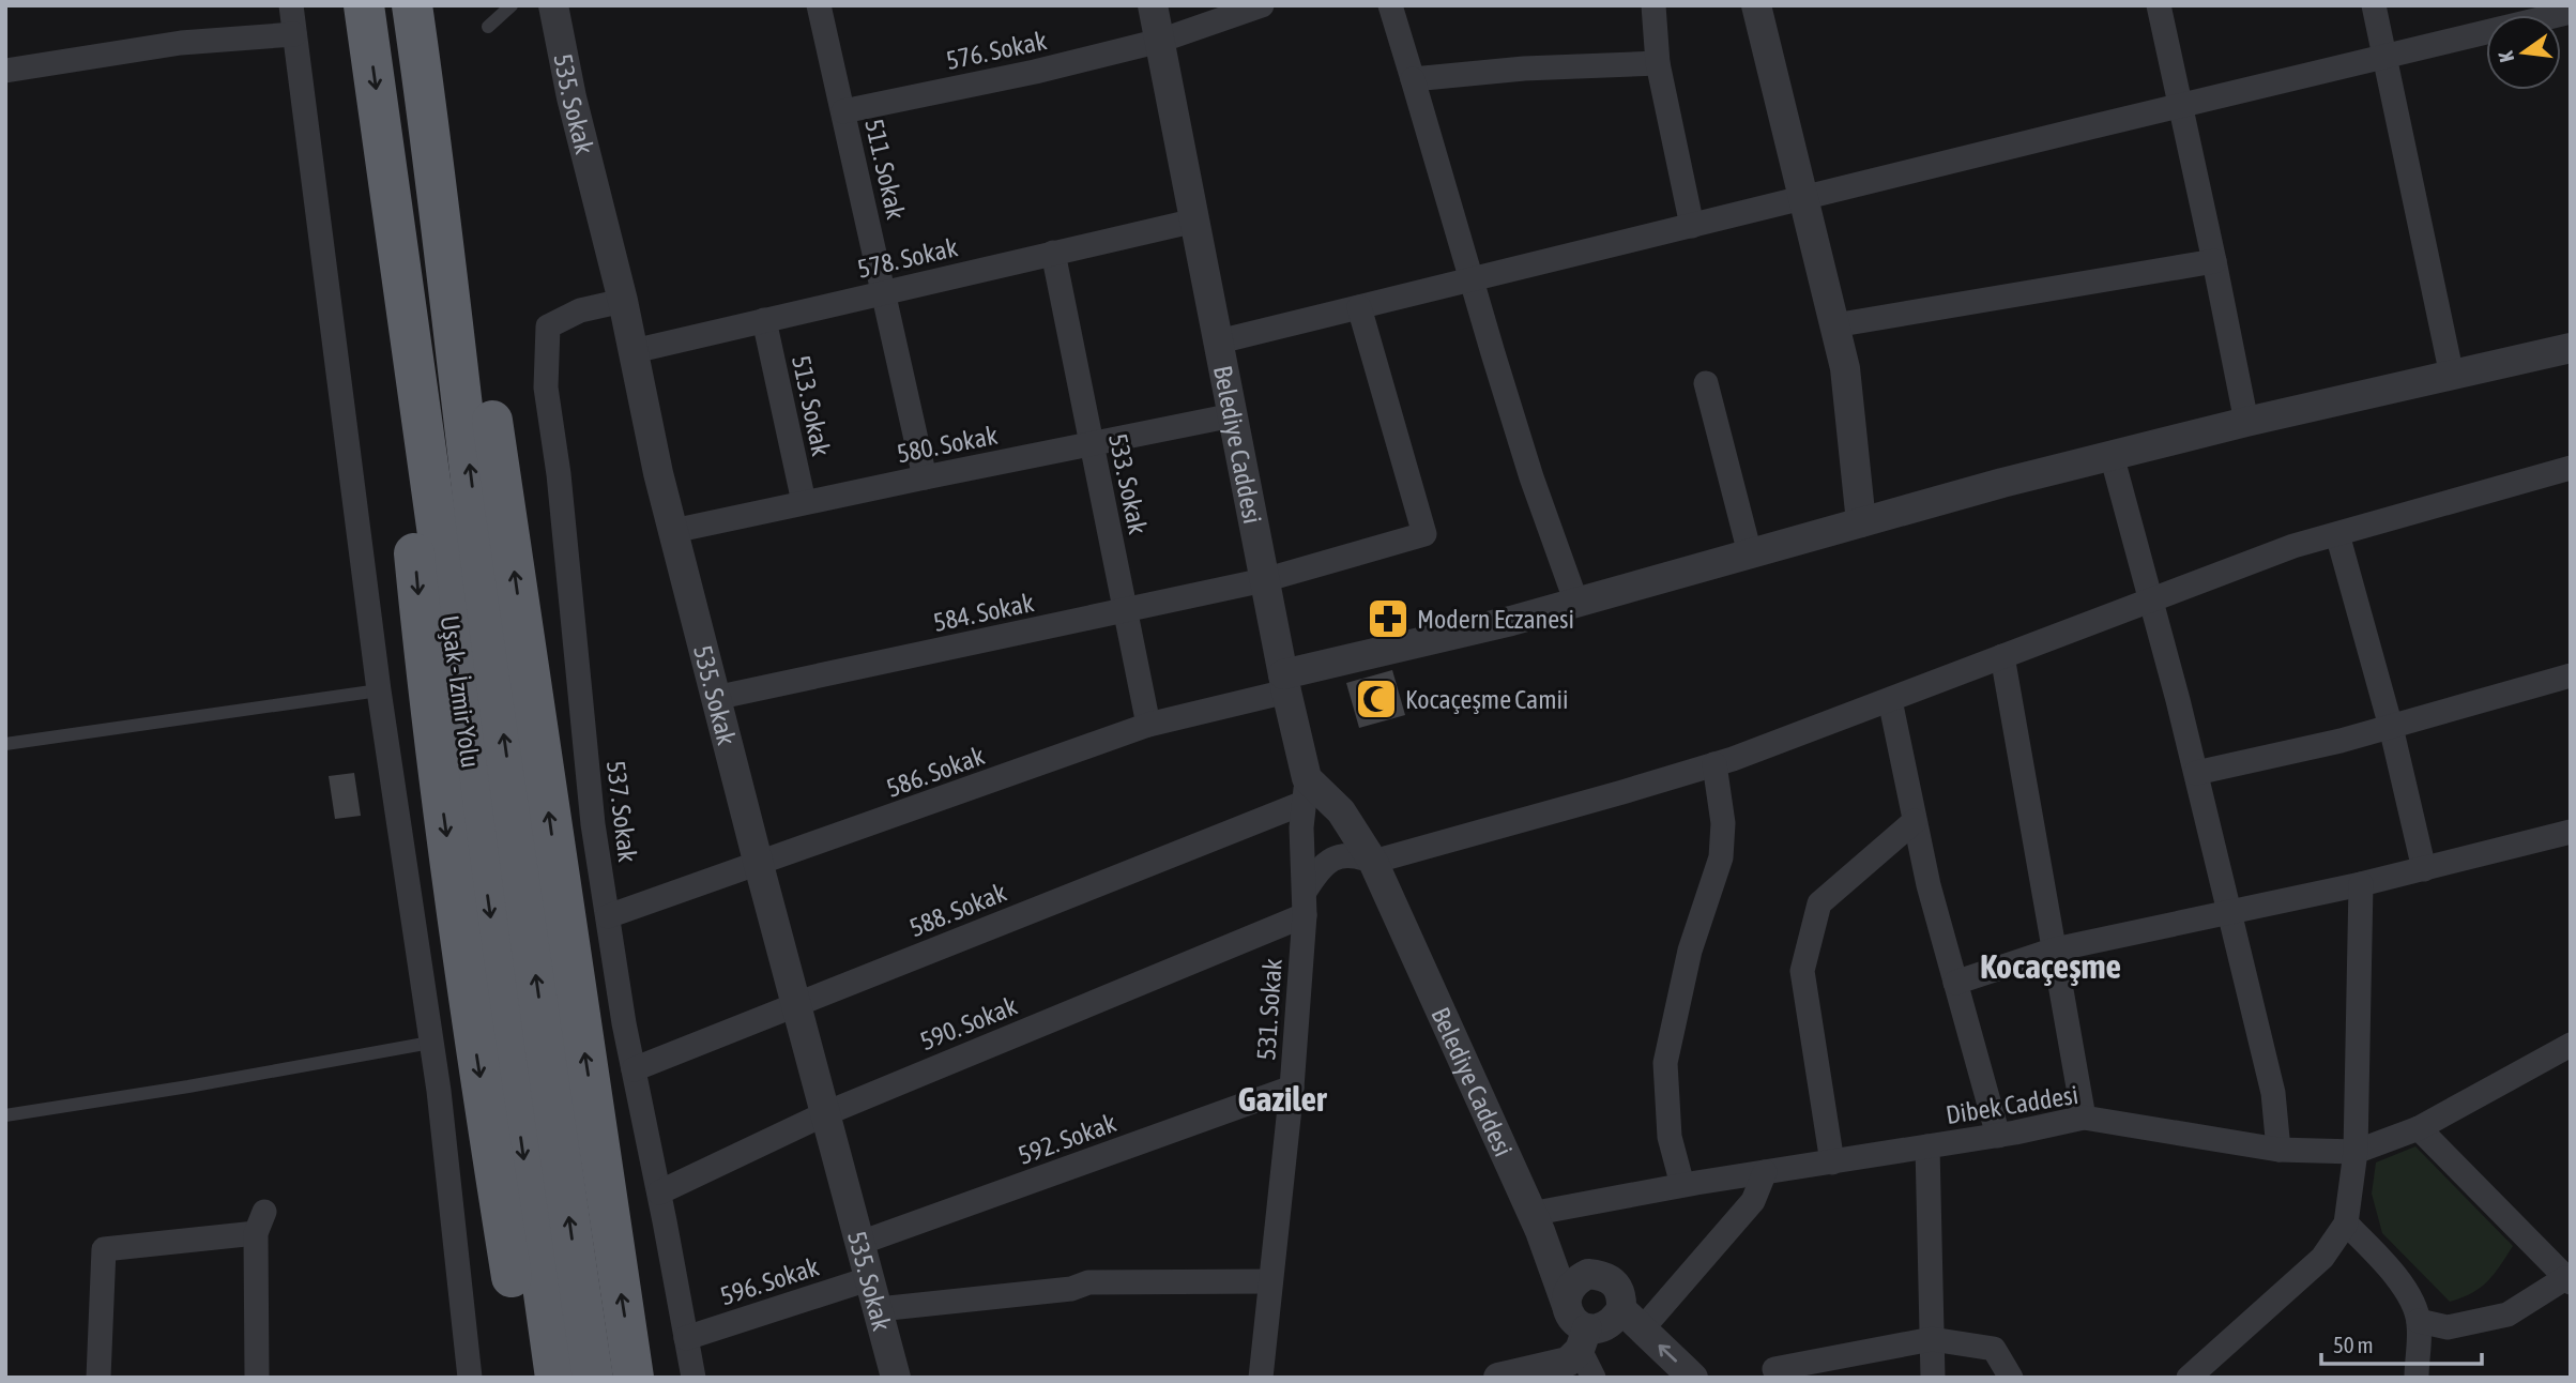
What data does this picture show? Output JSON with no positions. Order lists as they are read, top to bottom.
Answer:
{
  "streets": {
    "highway": ["Uşak - İzmir Yolu"],
    "street": [
      "576. Sokak",
      "535. Sokak",
      "511. Sokak",
      "578. Sokak",
      "513. Sokak",
      "580. Sokak",
      "Belediye Caddesi",
      "533. Sokak",
      "584. Sokak",
      "586. Sokak",
      "537. Sokak",
      "588. Sokak",
      "531. Sokak",
      "590. Sokak",
      "Dibek Caddesi",
      "592. Sokak",
      "596. Sokak"
    ]
  },
  "crossings": [
    ["576. Sokak", "511. Sokak"],
    ["576. Sokak", "Belediye Caddesi"],
    ["535. Sokak", "578. Sokak"],
    ["535. Sokak", "580. Sokak"],
    ["535. Sokak", "584. Sokak"],
    ["535. Sokak", "586. Sokak"],
    ["535. Sokak", "537. Sokak"],
    ["535. Sokak", "588. Sokak"],
    ["535. Sokak", "590. Sokak"],
    ["535. Sokak", "592. Sokak"],
    ["535. Sokak", "596. Sokak"],
    ["511. Sokak", "578. Sokak"],
    ["511. Sokak", "580. Sokak"],
    ["578. Sokak", "513. Sokak"],
    ["578. Sokak", "Belediye Caddesi"],
    ["578. Sokak", "533. Sokak"],
    ["513. Sokak", "580. Sokak"],
    ["580. Sokak", "Belediye Caddesi"],
    ["580. Sokak", "533. Sokak"],
    ["Belediye Caddesi", "584. Sokak"],
    ["Belediye Caddesi", "586. Sokak"],
    ["Belediye Caddesi", "588. Sokak"],
    ["Belediye Caddesi", "531. Sokak"],
    ["Belediye Caddesi", "Dibek Caddesi"],
    ["533. Sokak", "584. Sokak"],
    ["533. Sokak", "586. Sokak"],
    ["586. Sokak", "537. Sokak"],
    ["537. Sokak", "588. Sokak"],
    ["537. Sokak", "590. Sokak"],
    ["537. Sokak", "596. Sokak"],
    ["588. Sokak", "531. Sokak"],
    ["531. Sokak", "590. Sokak"],
    ["531. Sokak", "592. Sokak"]
  ],
  "districts": ["Kocaçeşme", "Gaziler"],
  "places": {
    "pharmacy": ["Modern Eczanesi"],
    "mosque": ["Kocaçeşme Camii"]
  },
  "scale_bar": "50 m",
  "north": "left"
}
